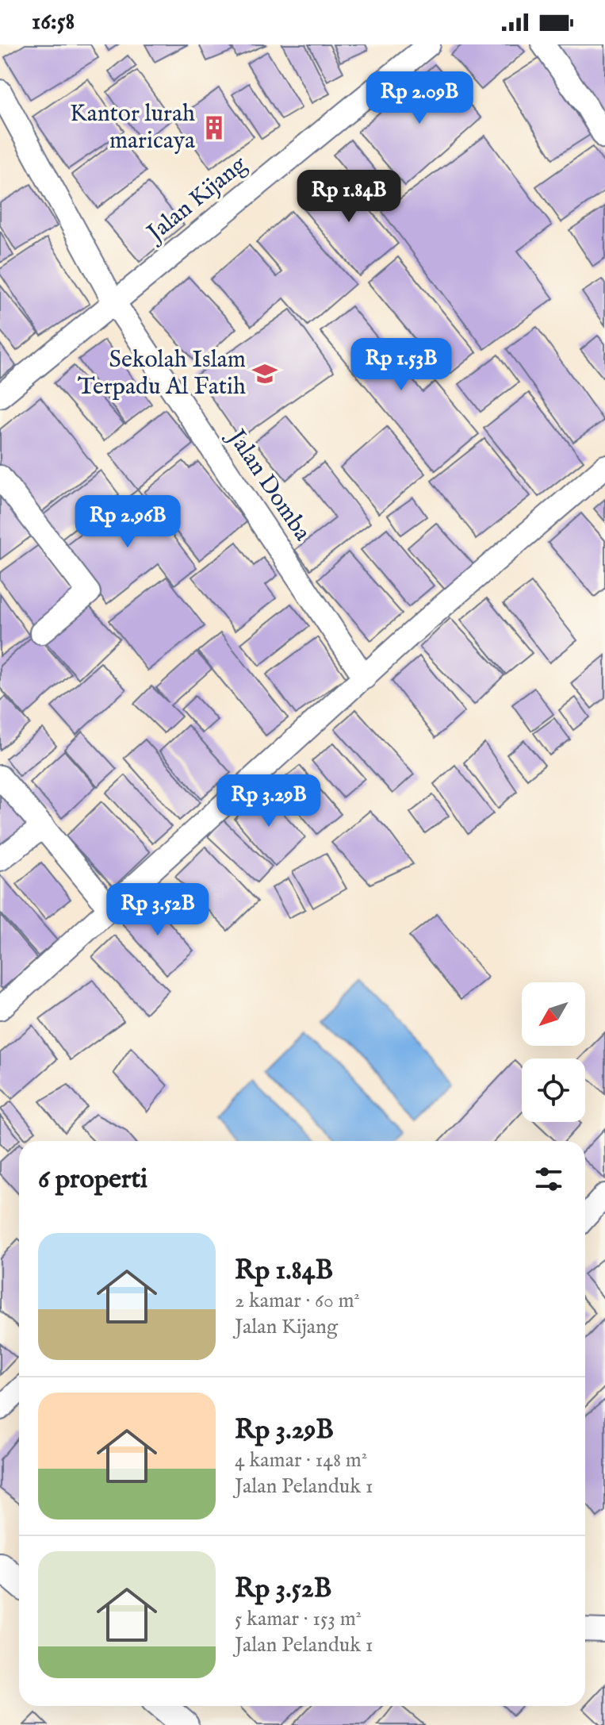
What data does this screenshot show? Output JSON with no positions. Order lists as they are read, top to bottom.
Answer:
{
  "streets": {
    "street": ["Jalan Kijang", "Jalan Domba"]
  },
  "crossings": [
    ["Jalan Kijang", "Jalan Domba"]
  ],
  "places": {
    "building": ["Kantor lurah maricaya"],
    "school or university": ["Sekolah Islam Terpadu Al Fatih"]
  },
  "north": "bottom left",
  "page": {
    "status": "16:58",
    "price": [
      "Rp 2.09B",
      "Rp 1.84B",
      "Rp 1.53B",
      "Rp 2.96B",
      "Rp 3.29B",
      "Rp 3.52B"
    ],
    "heading": "6 properti",
    "list": [
      {
        "name": "Rp 1.84B",
        "note": "2 kamar · 60 m² · Jalan Kijang"
      },
      {
        "name": "Rp 3.29B",
        "note": "4 kamar · 148 m² · Jalan Pelanduk 1"
      },
      {
        "name": "Rp 3.52B",
        "note": "5 kamar · 153 m² · Jalan Pelanduk 1"
      }
    ]
  }
}
